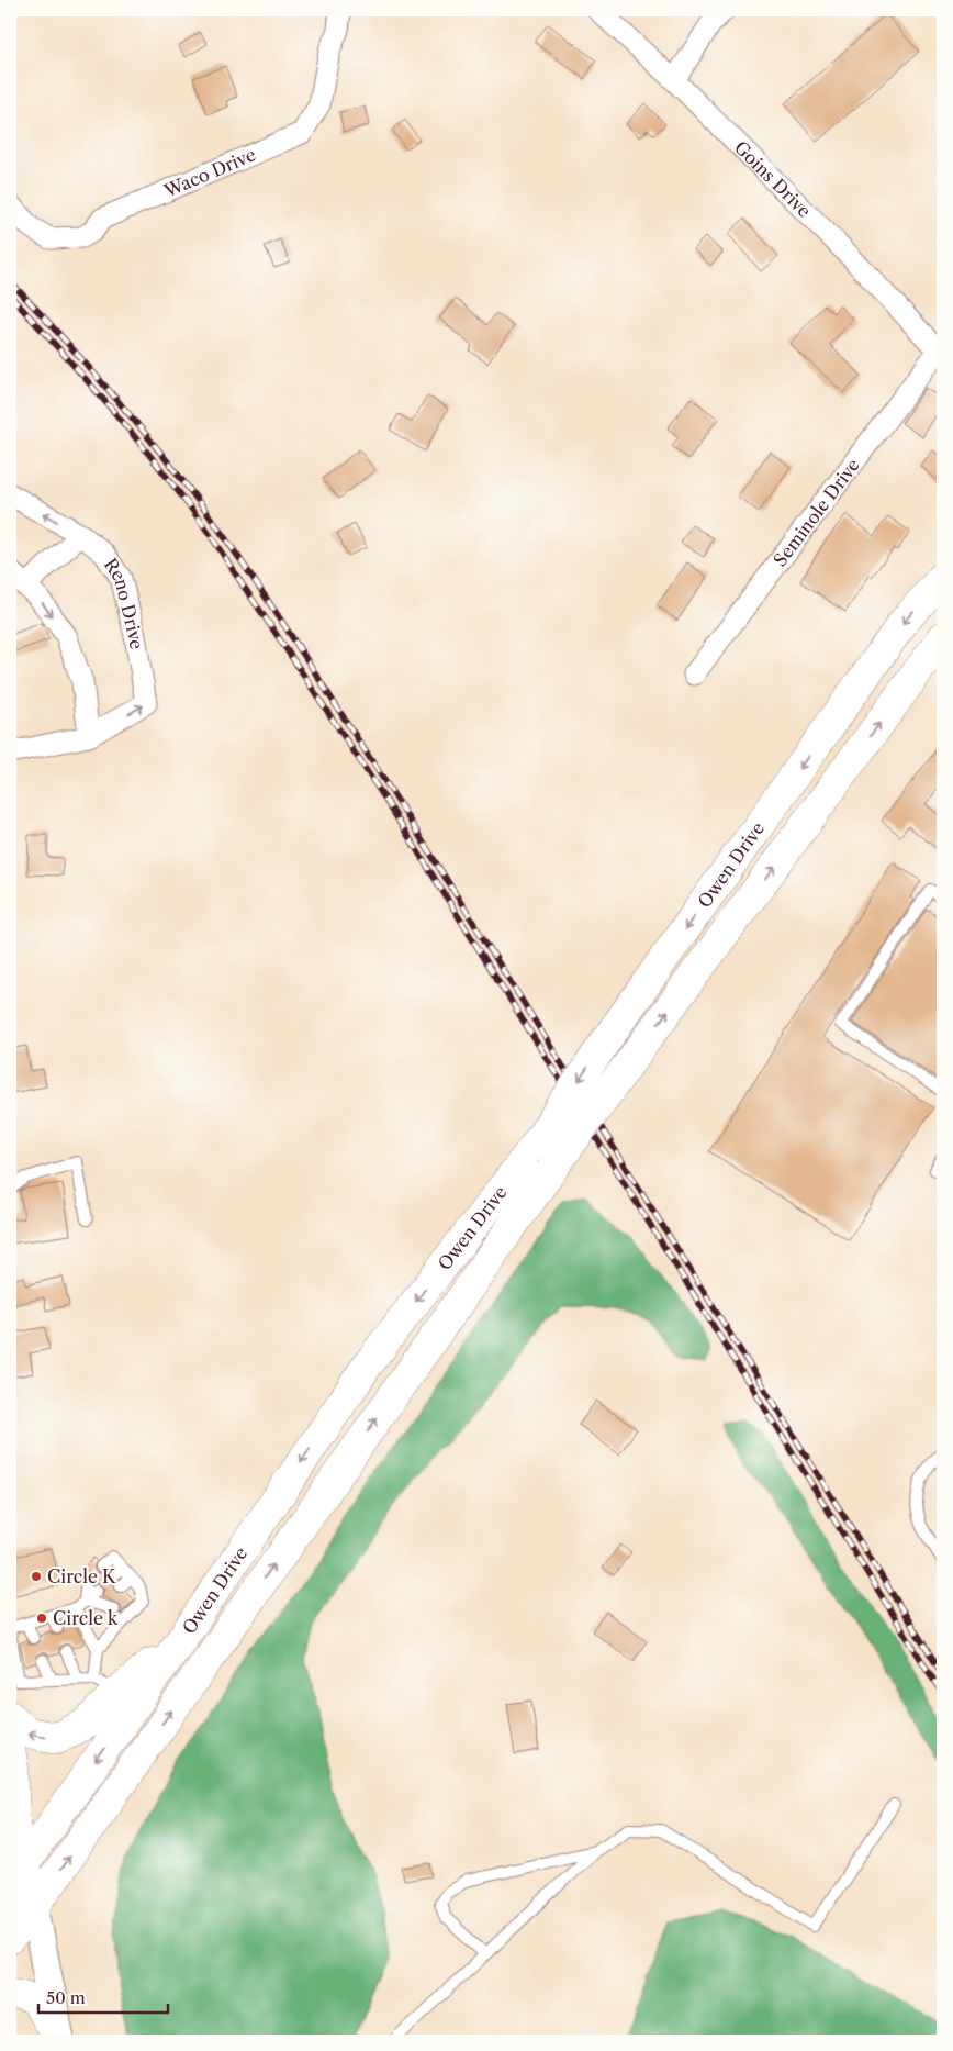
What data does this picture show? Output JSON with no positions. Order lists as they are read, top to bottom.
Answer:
{
  "streets": {
    "main road": ["Owen Drive"],
    "street": [
      "Waco Drive",
      "Goins Drive",
      "Seminole Drive",
      "Reno Drive"
    ]
  },
  "crossings": [
    ["Goins Drive", "Seminole Drive"]
  ],
  "places": ["Circle K", "Circle k"],
  "scale_bar": "50 m"
}
